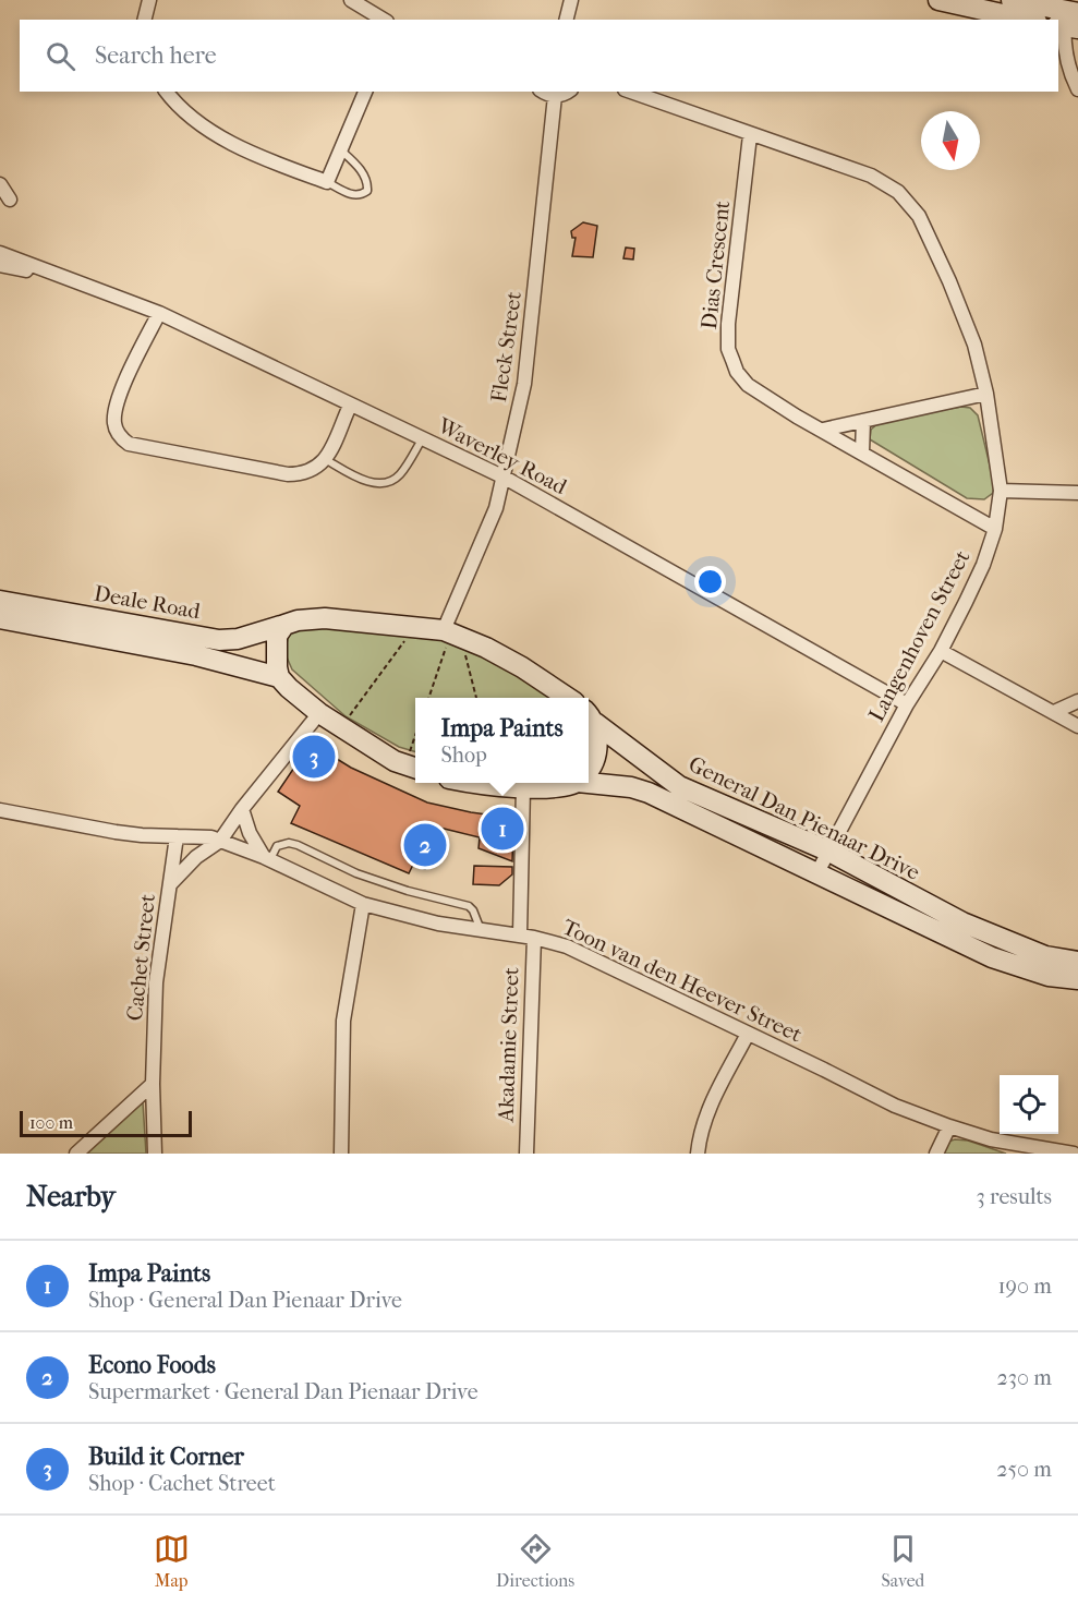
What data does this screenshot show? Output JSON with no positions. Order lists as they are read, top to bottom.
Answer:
{
  "streets": {
    "street": [
      "Dias Crescent",
      "Fleck Street",
      "Waverley Road",
      "Deale Road",
      "Langenhoven Street",
      "General Dan Pienaar Drive",
      "Cachet Street",
      "Toon van den Heever Street",
      "Akadamie Street"
    ]
  },
  "crossings": [
    ["Dias Crescent", "Langenhoven Street"],
    ["Fleck Street", "Waverley Road"],
    ["Fleck Street", "Deale Road"],
    ["Waverley Road", "Langenhoven Street"],
    ["Langenhoven Street", "General Dan Pienaar Drive"],
    ["Cachet Street", "Toon van den Heever Street"],
    ["Toon van den Heever Street", "Akadamie Street"]
  ],
  "scale_bar": "100 m",
  "north": "bottom",
  "page": {
    "search": "Search here",
    "popup": ["Impa Paints", "Shop"],
    "pins": ["3", "1", "2"],
    "scale": "100 m",
    "heading": ["Nearby", "3 results"],
    "list": [
      {
        "mark": "1",
        "name": "Impa Paints",
        "note": "Shop · General Dan Pienaar Drive",
        "value": "190 m"
      },
      {
        "mark": "2",
        "name": "Econo Foods",
        "note": "Supermarket · General Dan Pienaar Drive",
        "value": "230 m"
      },
      {
        "mark": "3",
        "name": "Build it Corner",
        "note": "Shop · Cachet Street",
        "value": "250 m"
      }
    ],
    "nav": ["Map", "Directions", "Saved"]
  }
}
